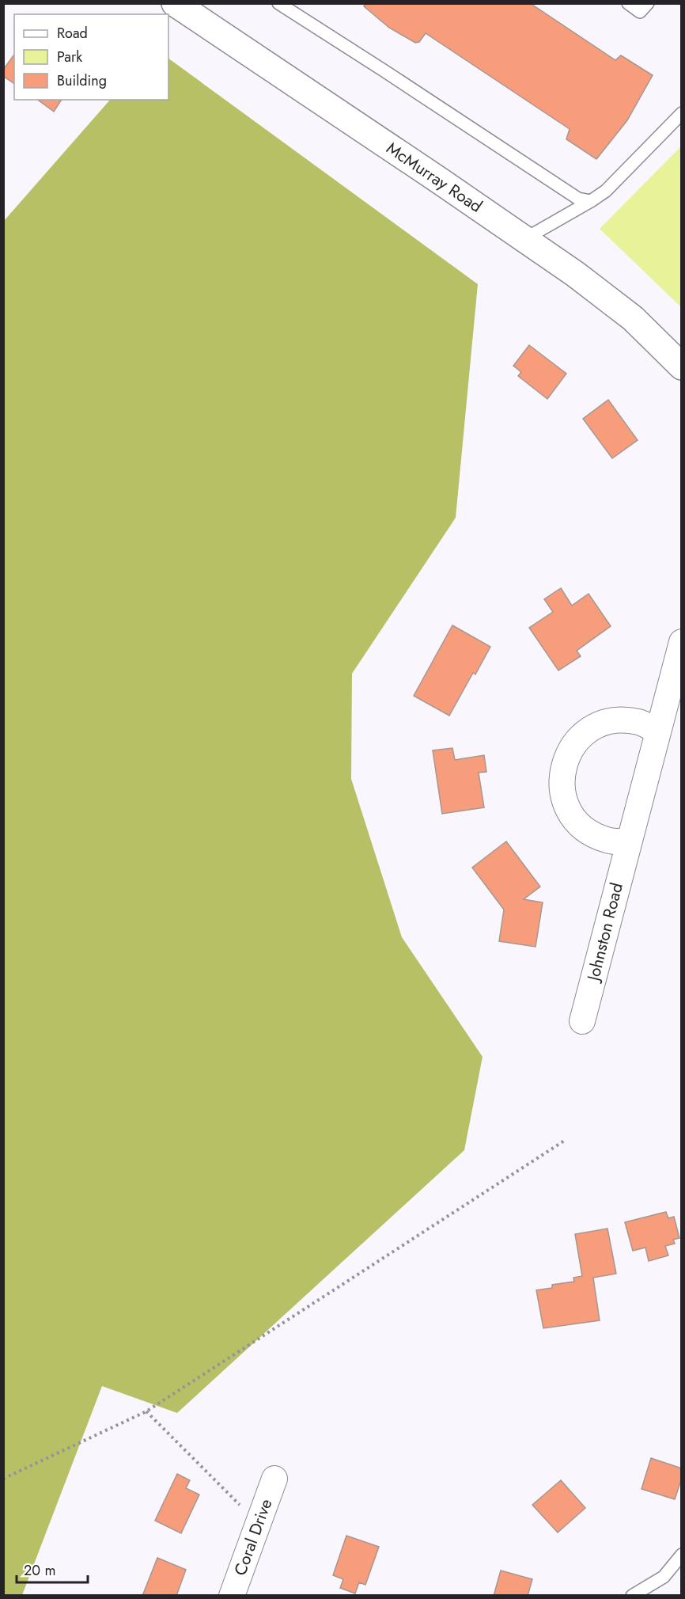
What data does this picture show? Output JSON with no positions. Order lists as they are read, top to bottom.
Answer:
{
  "streets": {
    "main road": ["McMurray Road"],
    "street": ["Johnston Road", "Coral Drive"]
  },
  "legend": ["Road", "Park", "Building"],
  "scale_bar": "20 m"
}
